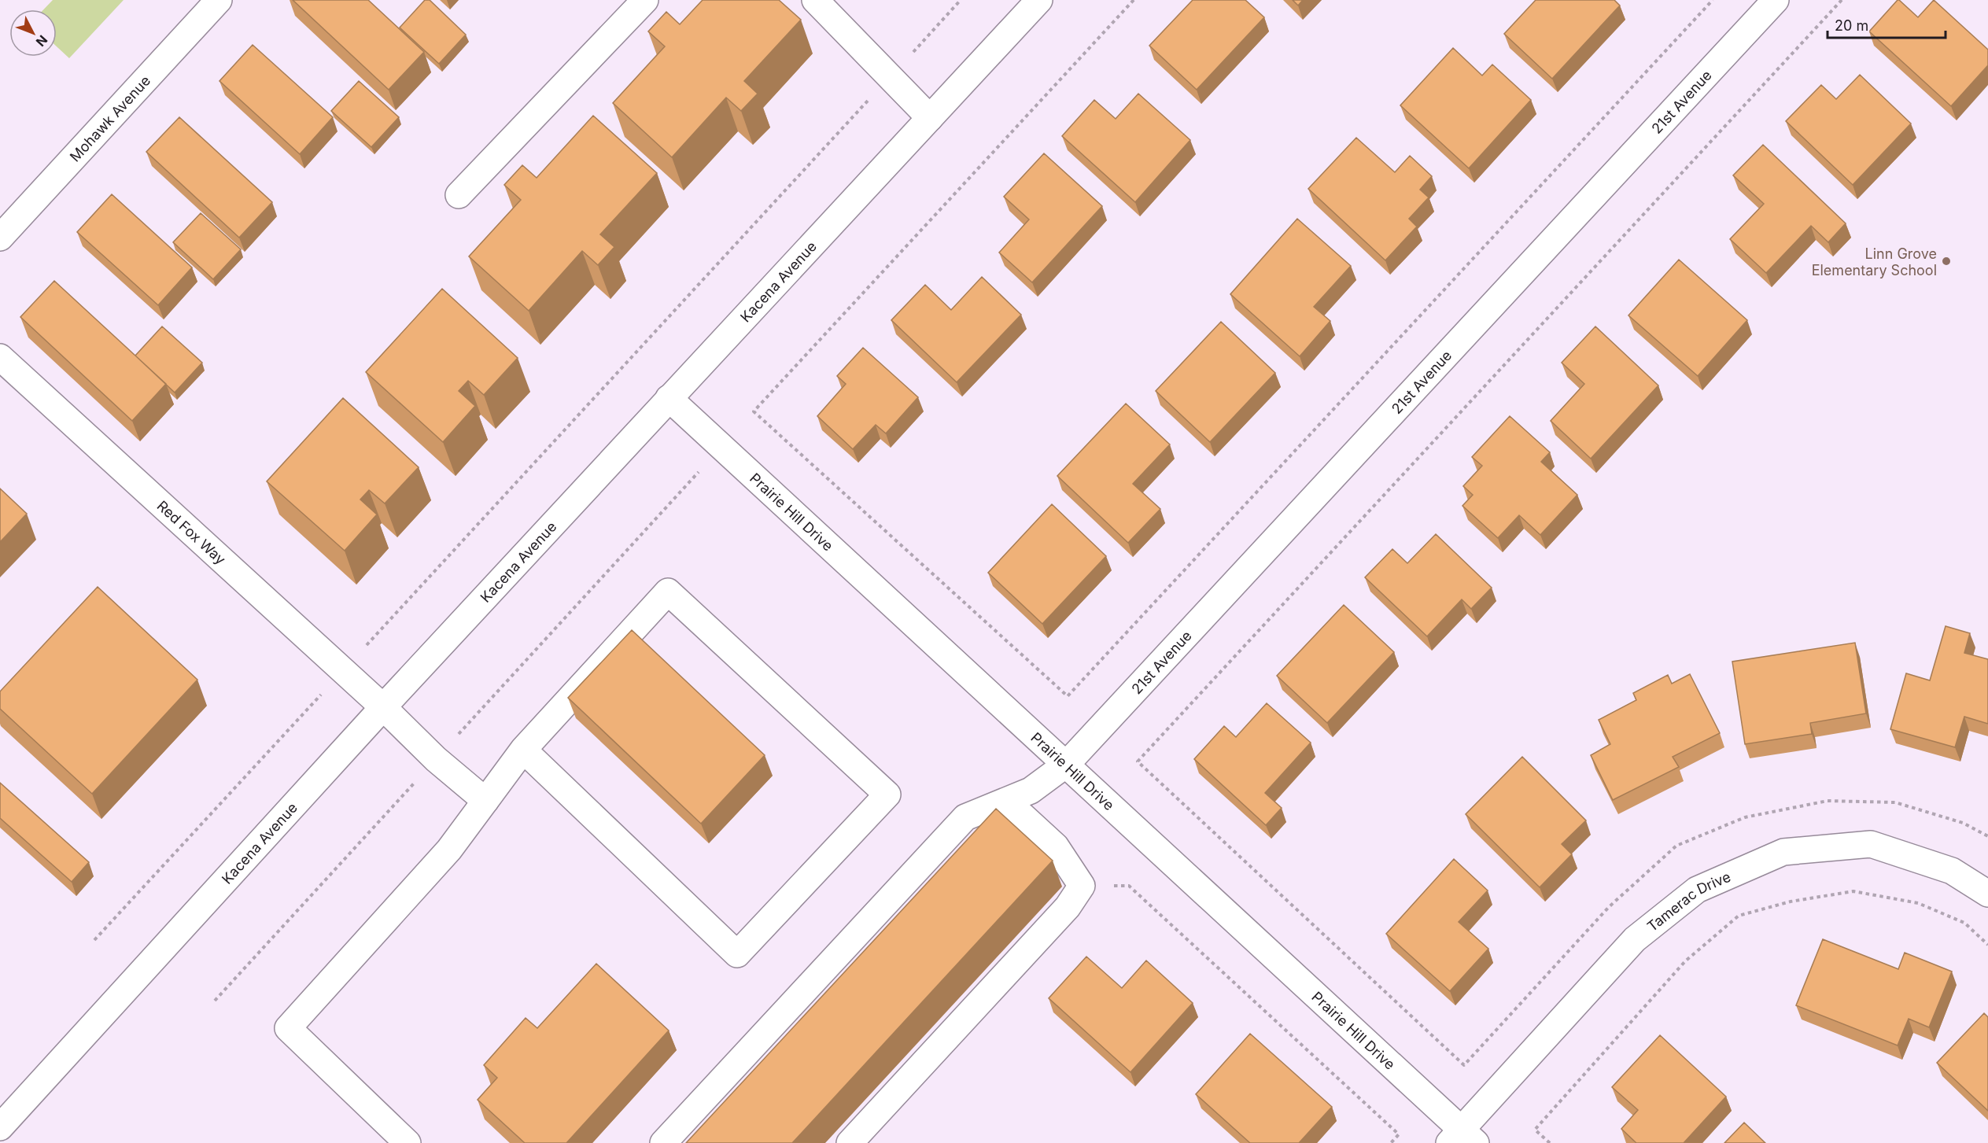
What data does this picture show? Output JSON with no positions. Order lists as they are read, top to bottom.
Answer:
{
  "streets": {
    "street": [
      "21st Avenue",
      "Mohawk Avenue",
      "Kacena Avenue",
      "Prairie Hill Drive",
      "Red Fox Way",
      "Tamerac Drive"
    ]
  },
  "crossings": [
    ["21st Avenue", "Prairie Hill Drive"],
    ["Kacena Avenue", "Prairie Hill Drive"],
    ["Kacena Avenue", "Red Fox Way"],
    ["Prairie Hill Drive", "Tamerac Drive"]
  ],
  "places": ["Linn Grove Elementary School"],
  "scale_bar": "20 m",
  "north": "bottom right"
}
